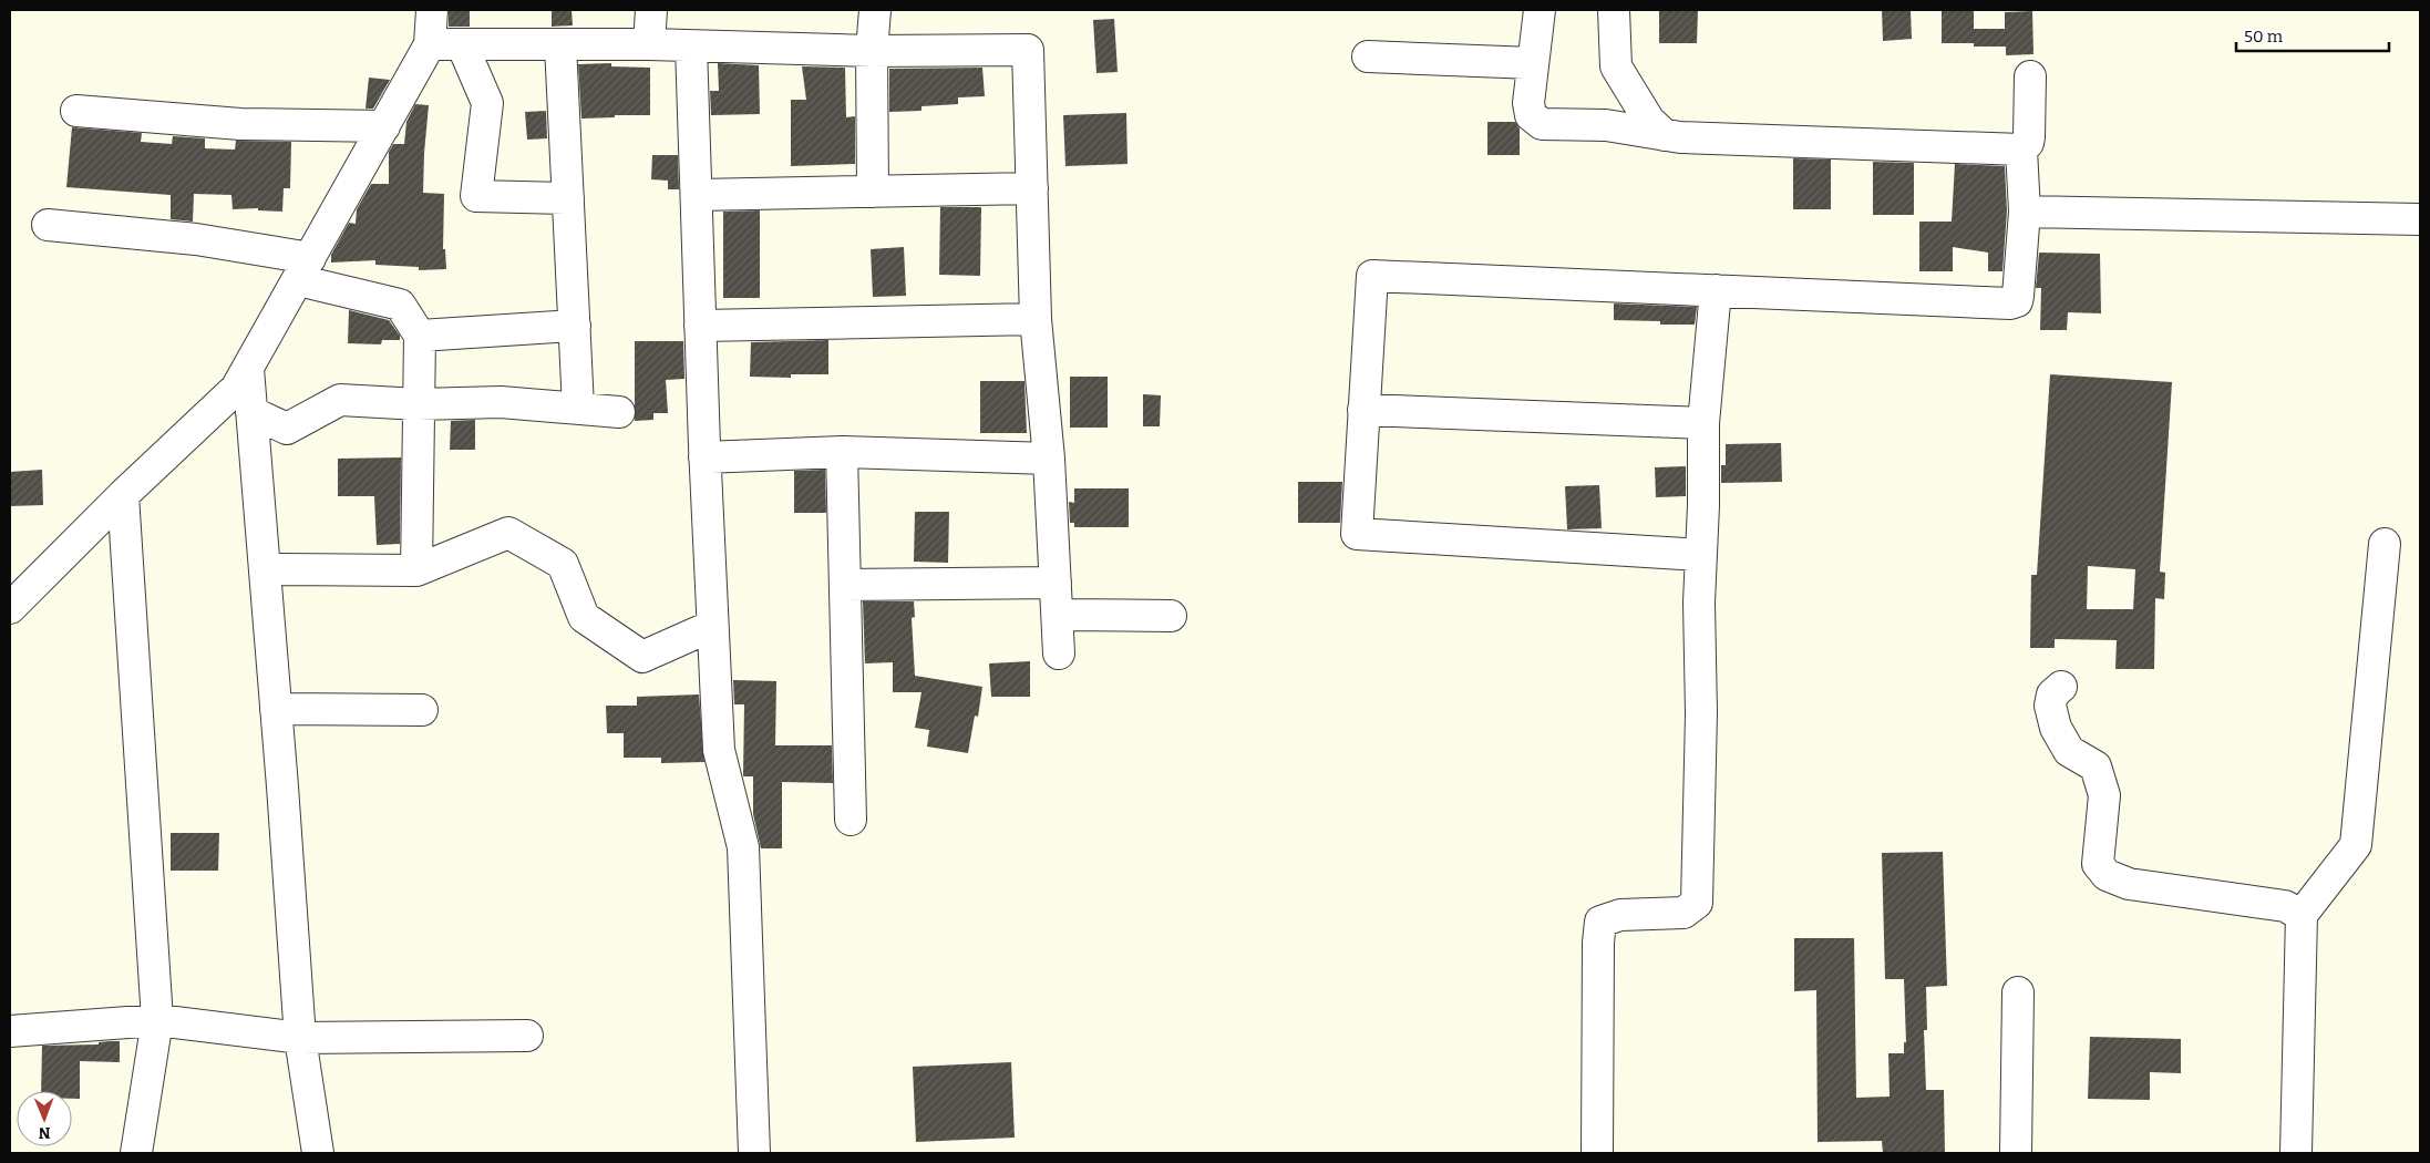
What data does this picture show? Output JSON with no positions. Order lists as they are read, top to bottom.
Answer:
{
  "scale_bar": "50 m",
  "north": "bottom"
}
